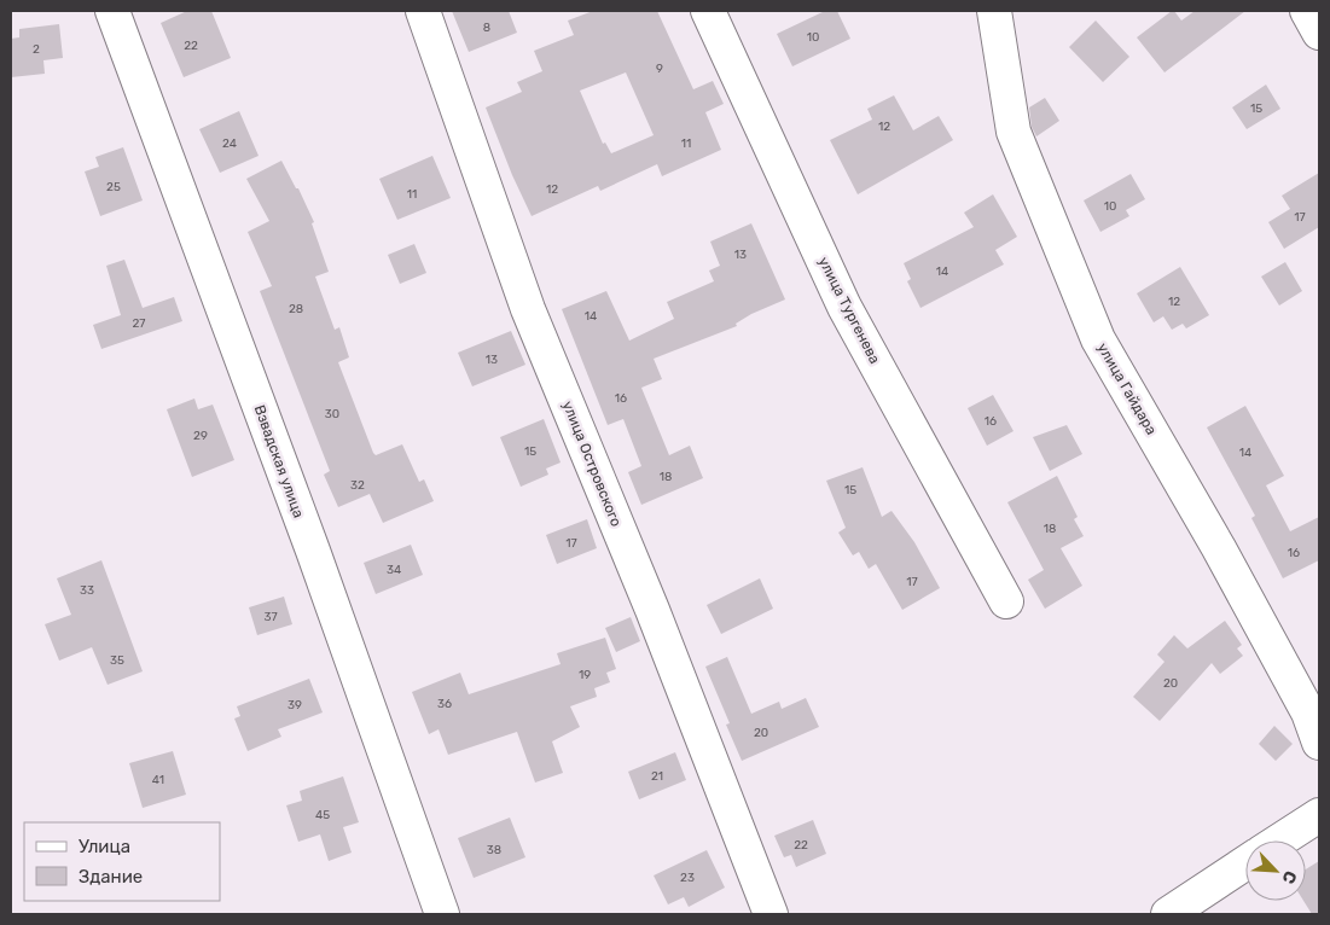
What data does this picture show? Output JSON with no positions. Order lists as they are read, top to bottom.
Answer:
{
  "streets": {
    "street": [
      "улица Тургенева",
      "улица Гайдара",
      "Взвадская улица",
      "улица Островского"
    ]
  },
  "house_numbers": [
    "8",
    "10",
    "22",
    "2",
    "9",
    "15",
    "12",
    "24",
    "11",
    "25",
    "12",
    "11",
    "10",
    "17",
    "13",
    "14",
    "12",
    "28",
    "14",
    "27",
    "13",
    "16",
    "30",
    "16",
    "29",
    "15",
    "14",
    "18",
    "32",
    "15",
    "18",
    "17",
    "16",
    "34",
    "17",
    "33",
    "37",
    "35",
    "19",
    "20",
    "36",
    "39",
    "20",
    "21",
    "41",
    "45",
    "22",
    "38",
    "23"
  ],
  "legend": ["Улица", "Здание"],
  "north": "bottom right"
}
